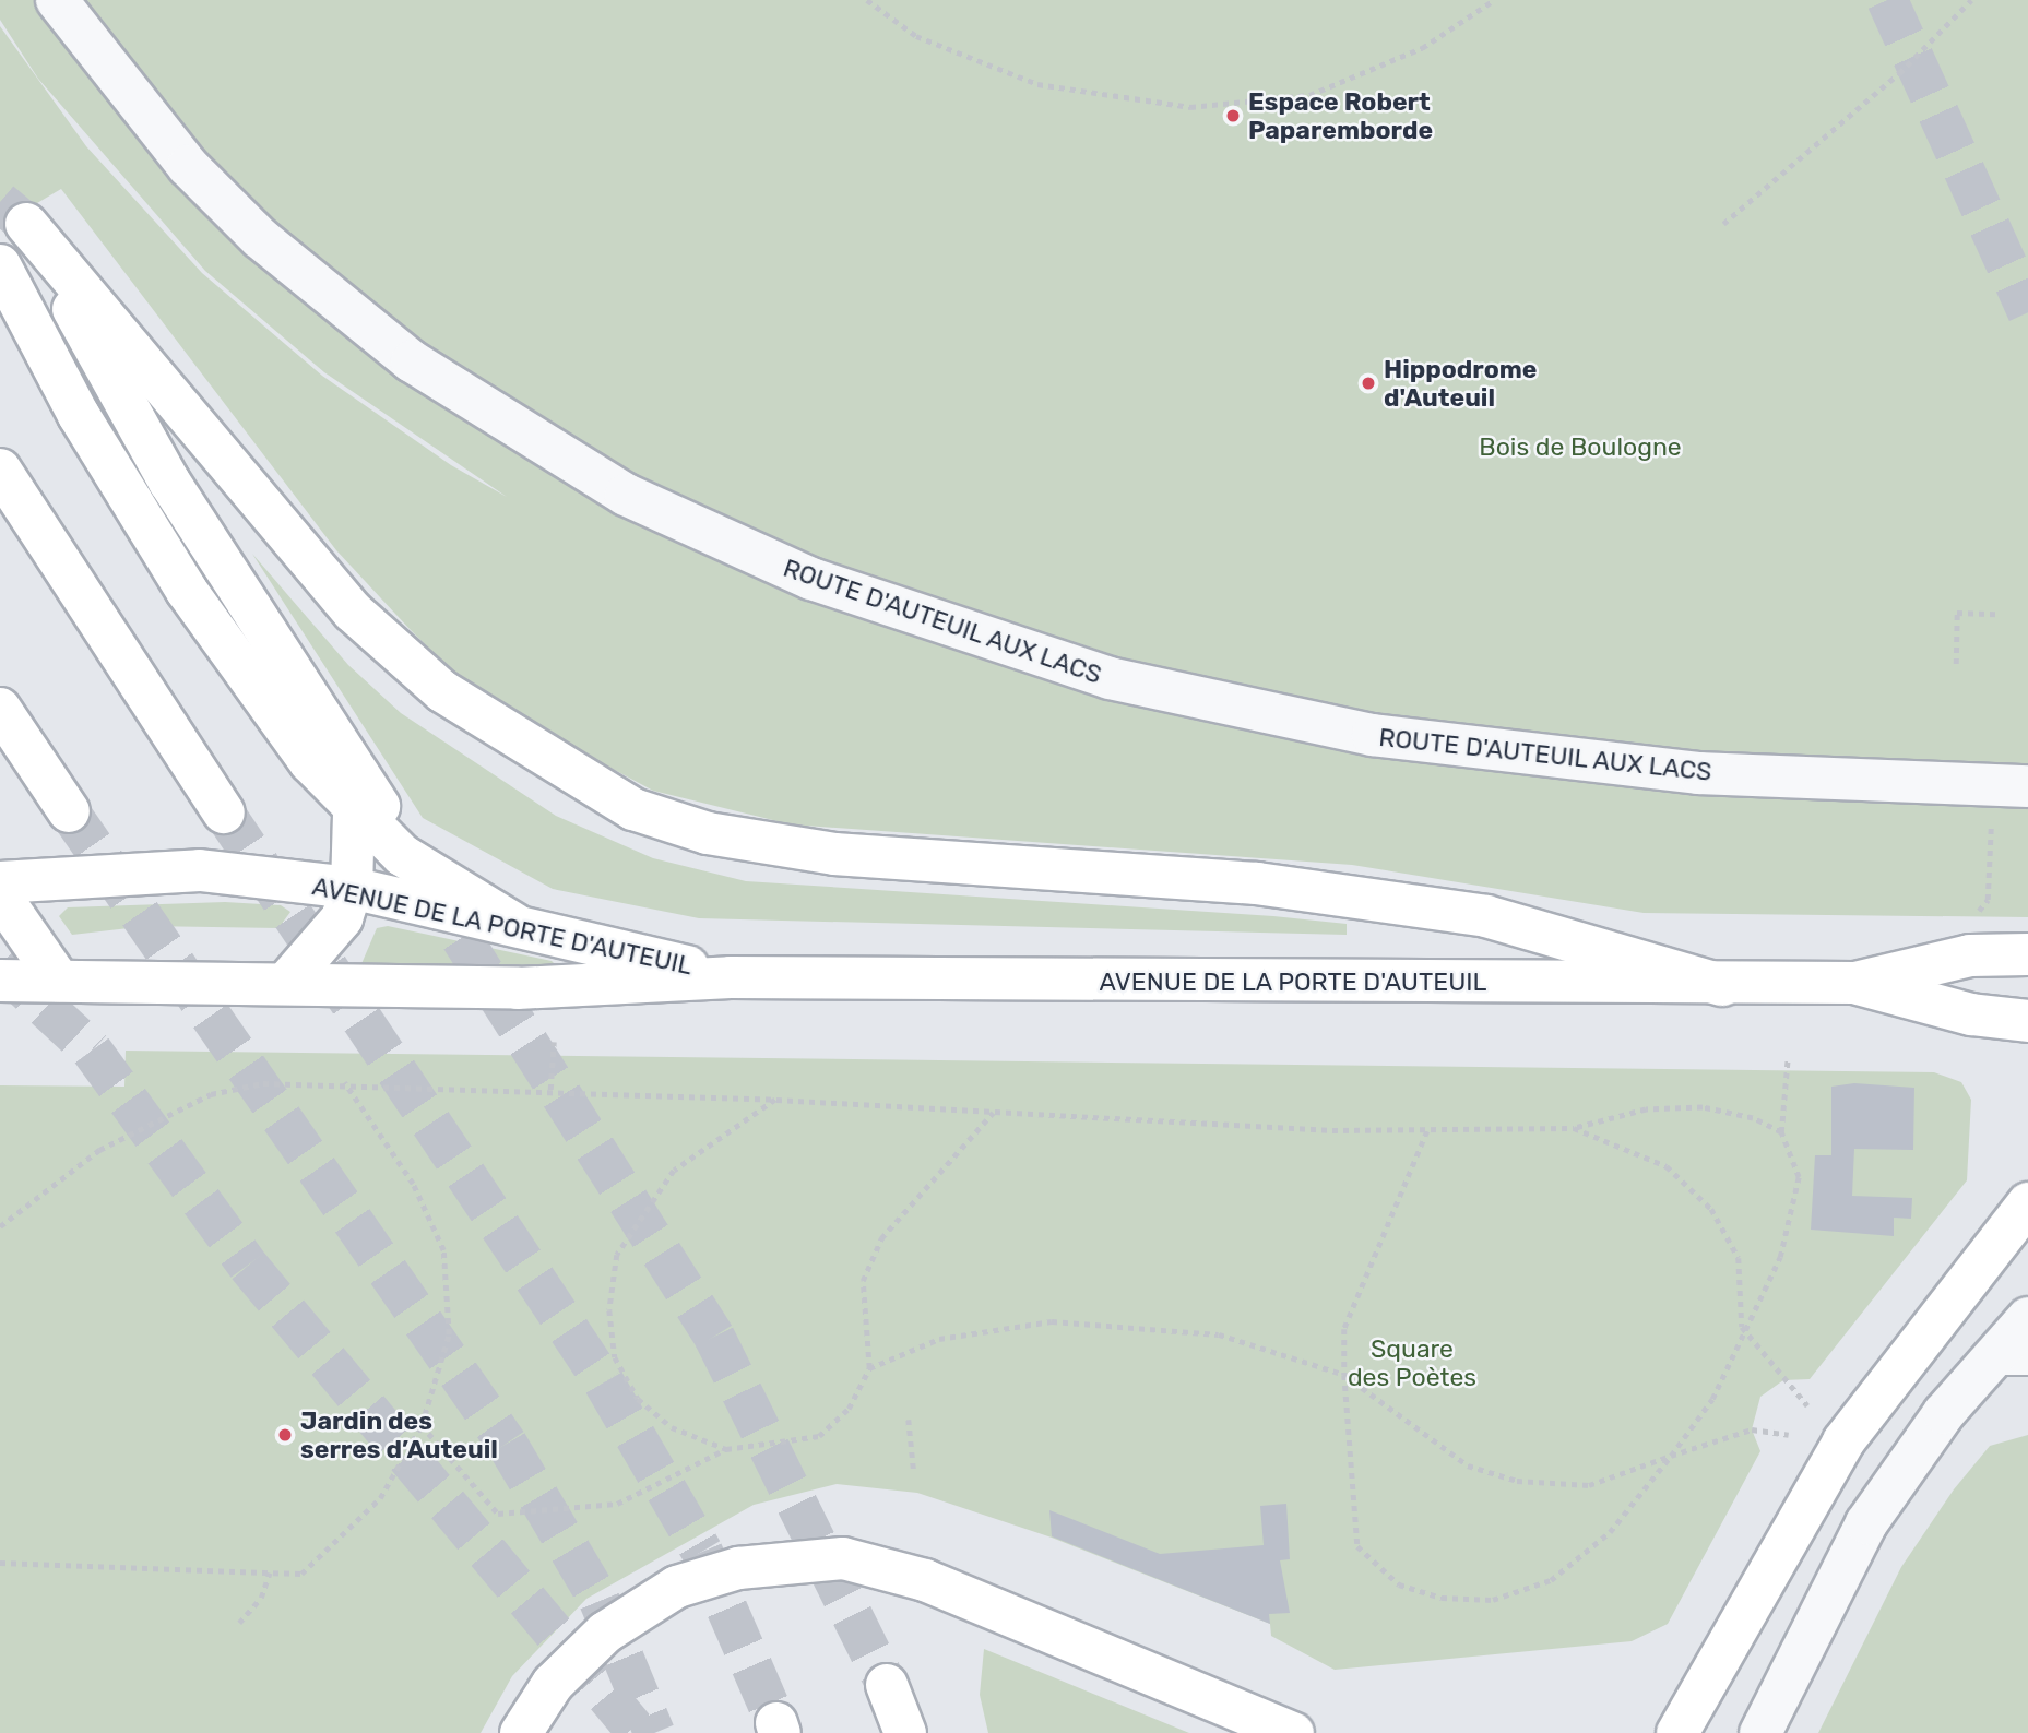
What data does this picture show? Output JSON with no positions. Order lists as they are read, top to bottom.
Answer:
{
  "streets": {
    "main road": ["AVENUE DE LA PORTE D'AUTEUIL"],
    "street": ["ROUTE D'AUTEUIL AUX LACS"]
  },
  "parks": ["Bois de Boulogne", "Square des Poètes"],
  "places": ["Espace Robert Paparemborde", "Hippodrome d'Auteuil", "Jardin des serres d’Auteuil"]
}
